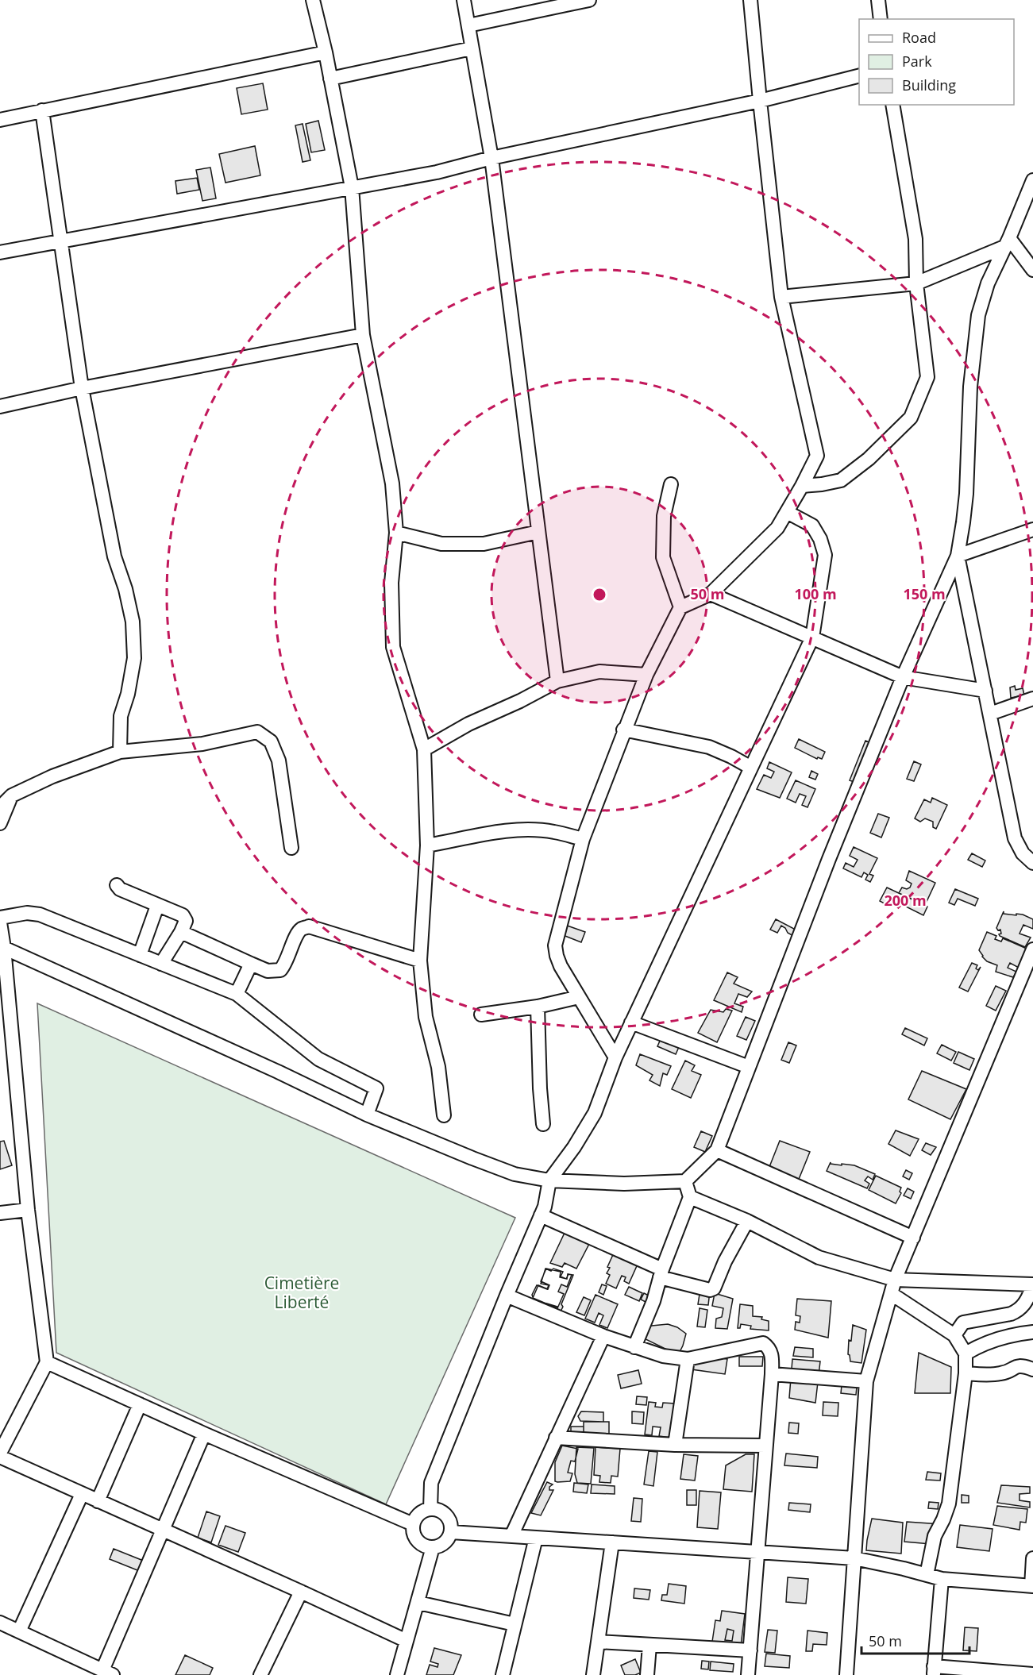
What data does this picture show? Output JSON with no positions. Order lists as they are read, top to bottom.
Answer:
{
  "parks": ["Cimetière Liberté"],
  "legend": ["Road", "Park", "Building"],
  "scale_bar": "50 m",
  "rings": [
    "50 m",
    "100 m",
    "150 m",
    "200 m"
  ]
}
